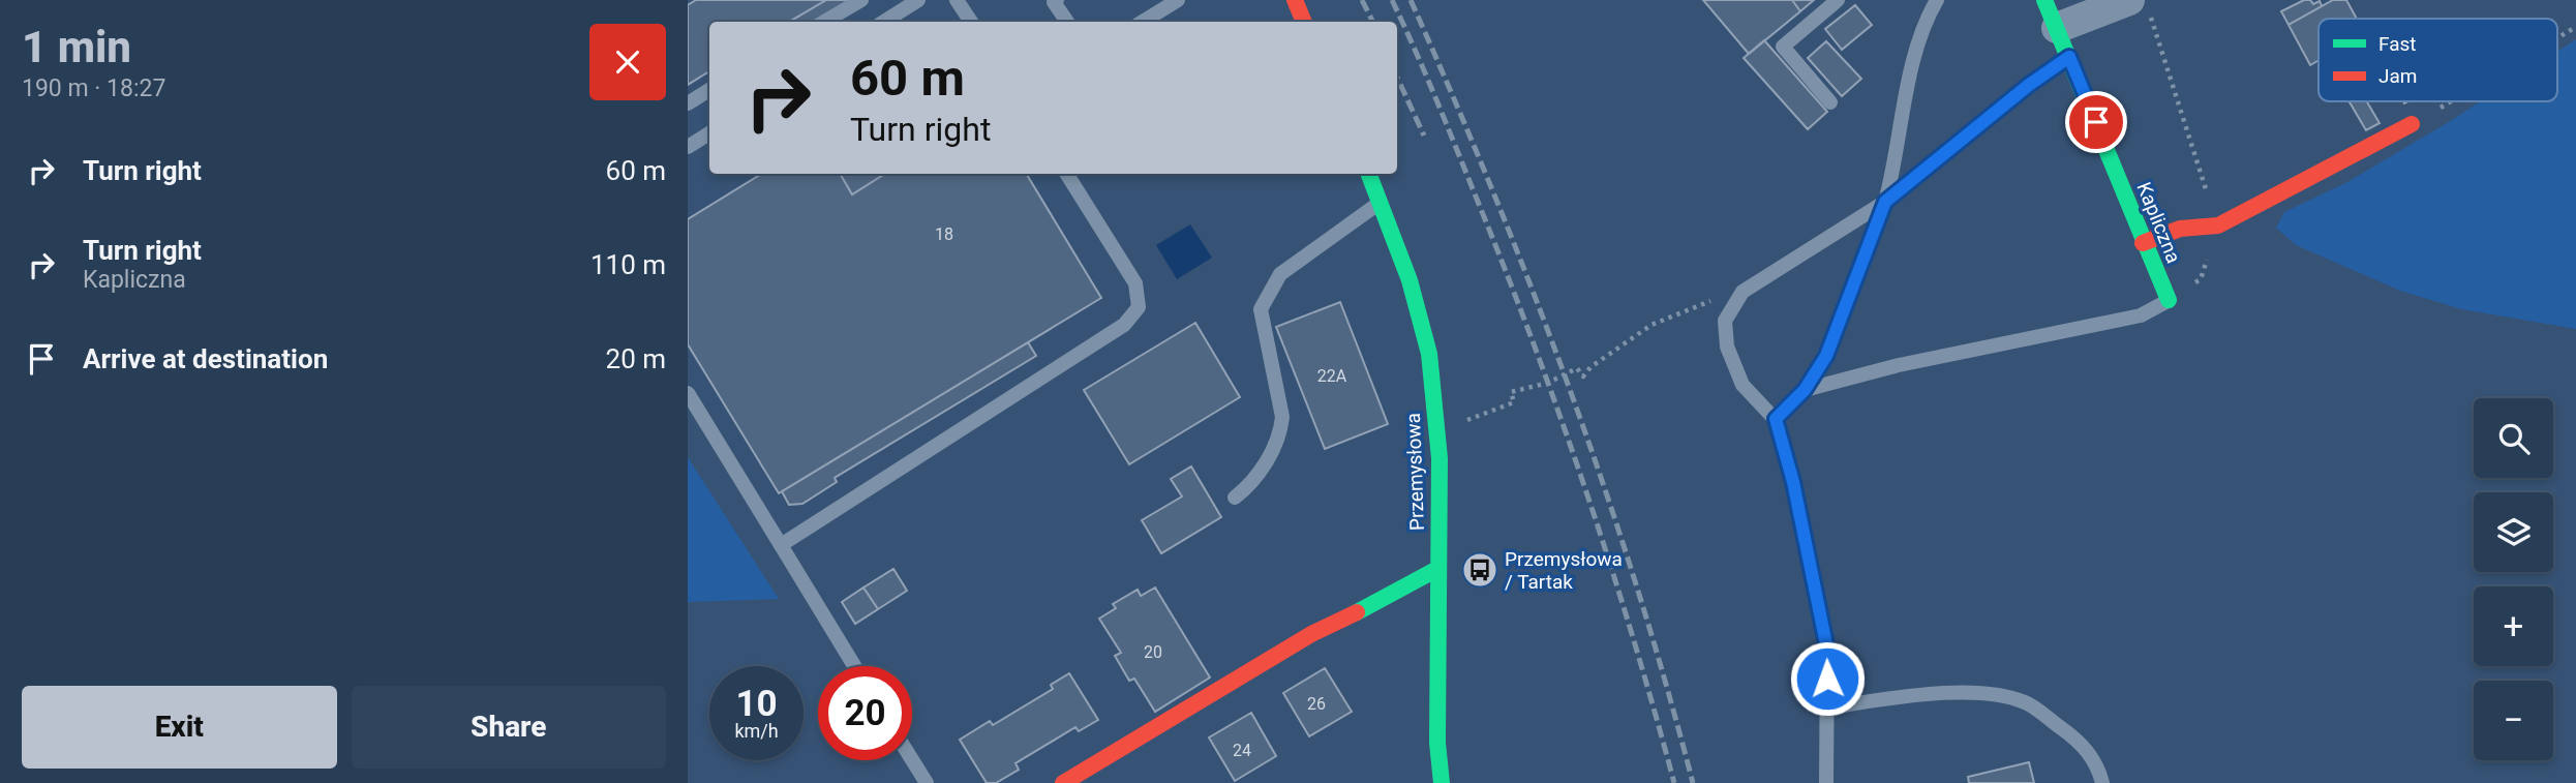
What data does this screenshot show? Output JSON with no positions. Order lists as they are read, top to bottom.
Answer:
{
  "streets": {
    "street": ["Kapliczna", "Przemysłowa"]
  },
  "places": {
    "bus stop": ["Przemysłowa / Tartak"]
  },
  "house_numbers": [
    "18",
    "22A",
    "20",
    "26",
    "24"
  ],
  "legend": ["Fast", "Jam"],
  "page": {
    "heading": ["1 min", "190 m · 18:27"],
    "turn": ["60 m", "Turn right"],
    "list": [
      {
        "name": "Turn right",
        "value": "60 m"
      },
      {
        "name": "Turn right",
        "note": "Kapliczna",
        "value": "110 m"
      },
      {
        "name": "Arrive at destination",
        "value": "20 m"
      }
    ],
    "map_buttons": ["+", "−"],
    "speed": "10 km/h",
    "limit": "20",
    "buttons": ["Exit", "Share"]
  }
}
